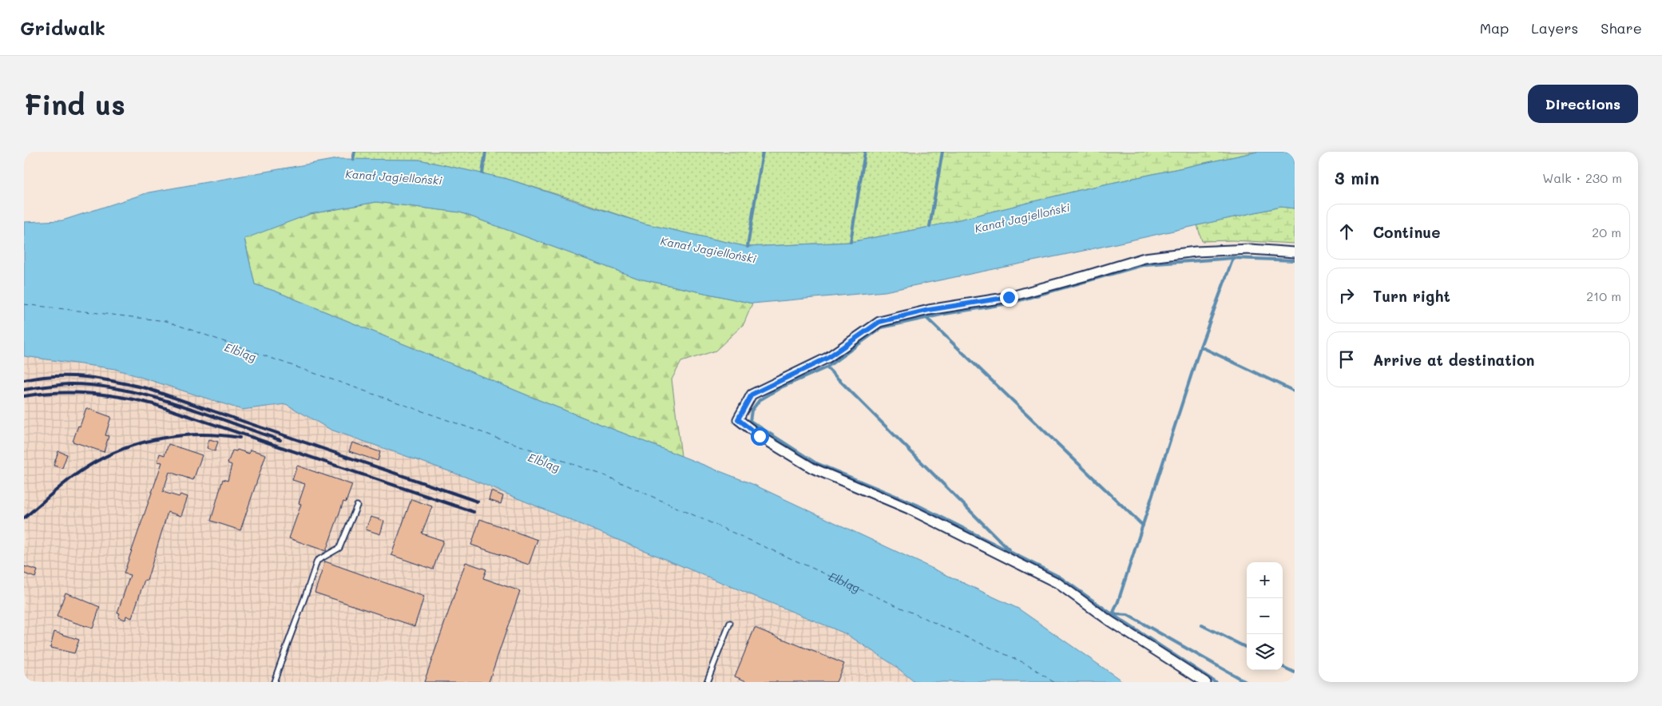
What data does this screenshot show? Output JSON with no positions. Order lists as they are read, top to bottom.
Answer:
{
  "water": ["Kanał Jagielloński", "Elbląg"],
  "page": {
    "header": "Gridwalk",
    "nav": ["Map", "Layers", "Share"],
    "buttons": "Directions",
    "title": "Find us",
    "heading": ["3 min", "Walk · 230 m"],
    "list": [
      ["Continue", "20 m"],
      ["Turn right", "210 m"],
      "Arrive at destination"
    ],
    "map_buttons": ["+", "−"]
  }
}
